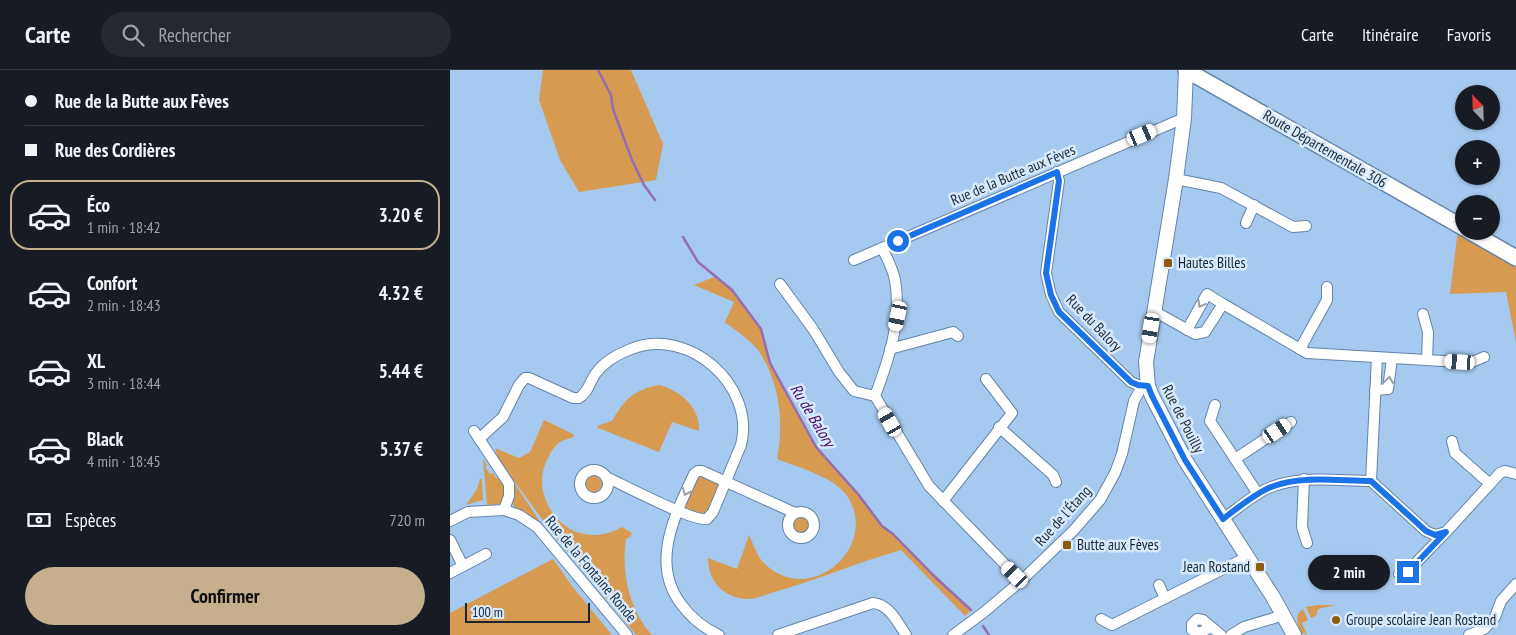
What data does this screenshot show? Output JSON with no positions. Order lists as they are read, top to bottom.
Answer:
{
  "streets": {
    "main road": ["Route Départementale 306"],
    "street": [
      "Rue de la Butte aux Fèves",
      "Rue du Balory",
      "Rue de Pouilly",
      "Rue de l'Étang",
      "Rue de la Fontaine Ronde"
    ]
  },
  "crossings": [
    ["Route Départementale 306", "Rue de Pouilly"],
    ["Rue de la Butte aux Fèves", "Rue du Balory"],
    ["Rue de la Butte aux Fèves", "Rue de Pouilly"],
    ["Rue du Balory", "Rue de Pouilly"],
    ["Rue du Balory", "Rue de l'Étang"],
    ["Rue de Pouilly", "Rue de l'Étang"]
  ],
  "water": ["Ru de Balory"],
  "places": {
    "transit": ["Hautes Billes", "Butte aux Fèves", "Jean Rostand"],
    "other": ["Groupe scolaire Jean Rostand"]
  },
  "scale_bar": "100 m",
  "north": "top left",
  "page": {
    "header": "Carte",
    "search": "Rechercher",
    "nav": ["Carte", "Itinéraire", "Favoris"],
    "banner": ["Rue de la Butte aux Fèves", "Rue des Cordières"],
    "map_buttons": ["+", "−"],
    "list": [
      {
        "name": "Éco",
        "note": "1 min · 18:42",
        "value": "3.20 €"
      },
      {
        "name": "Confort",
        "note": "2 min · 18:43",
        "value": "4.32 €"
      },
      {
        "name": "XL",
        "note": "3 min · 18:44",
        "value": "5.44 €"
      },
      {
        "name": "Black",
        "note": "4 min · 18:45",
        "value": "5.37 €"
      }
    ],
    "pay": ["Espèces", "720 m"],
    "bubble": "2 min",
    "buttons": "Confirmer",
    "scale": "100 m"
  }
}
